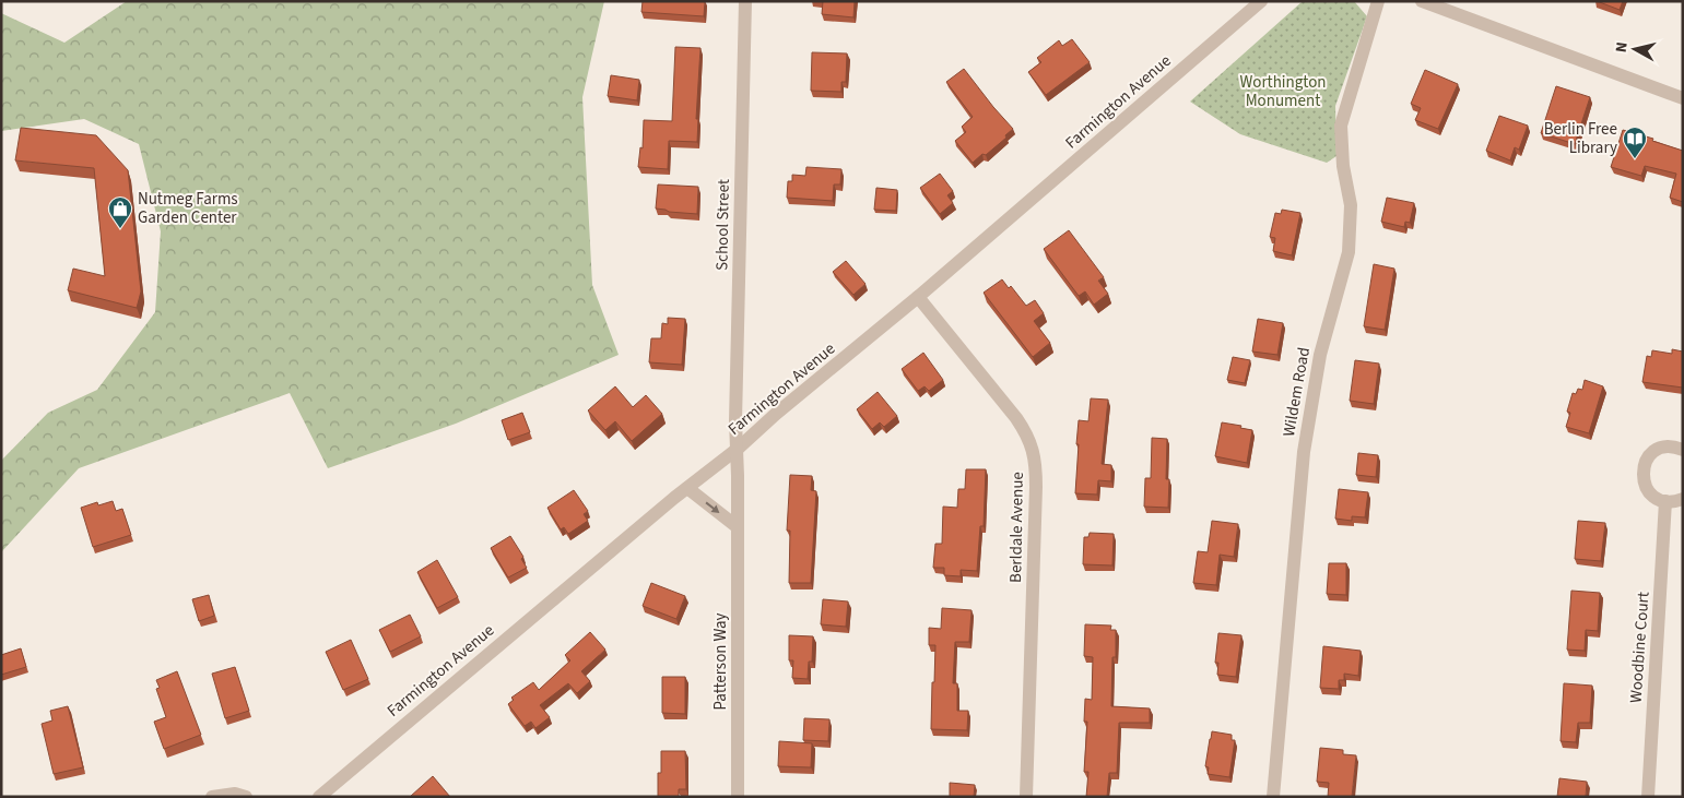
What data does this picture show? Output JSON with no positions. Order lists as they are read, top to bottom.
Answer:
{
  "streets": {
    "street": [
      "Farmington Avenue",
      "School Street",
      "Wildem Road",
      "Berldale Avenue",
      "Woodbine Court",
      "Patterson Way"
    ]
  },
  "crossings": [
    ["Farmington Avenue", "School Street"],
    ["Farmington Avenue", "Berldale Avenue"],
    ["Farmington Avenue", "Patterson Way"],
    ["School Street", "Patterson Way"]
  ],
  "parks": ["Worthington Monument"],
  "places": {
    "library": ["Berlin Free Library"],
    "shop": ["Nutmeg Farms Garden Center"]
  },
  "north": "left"
}
